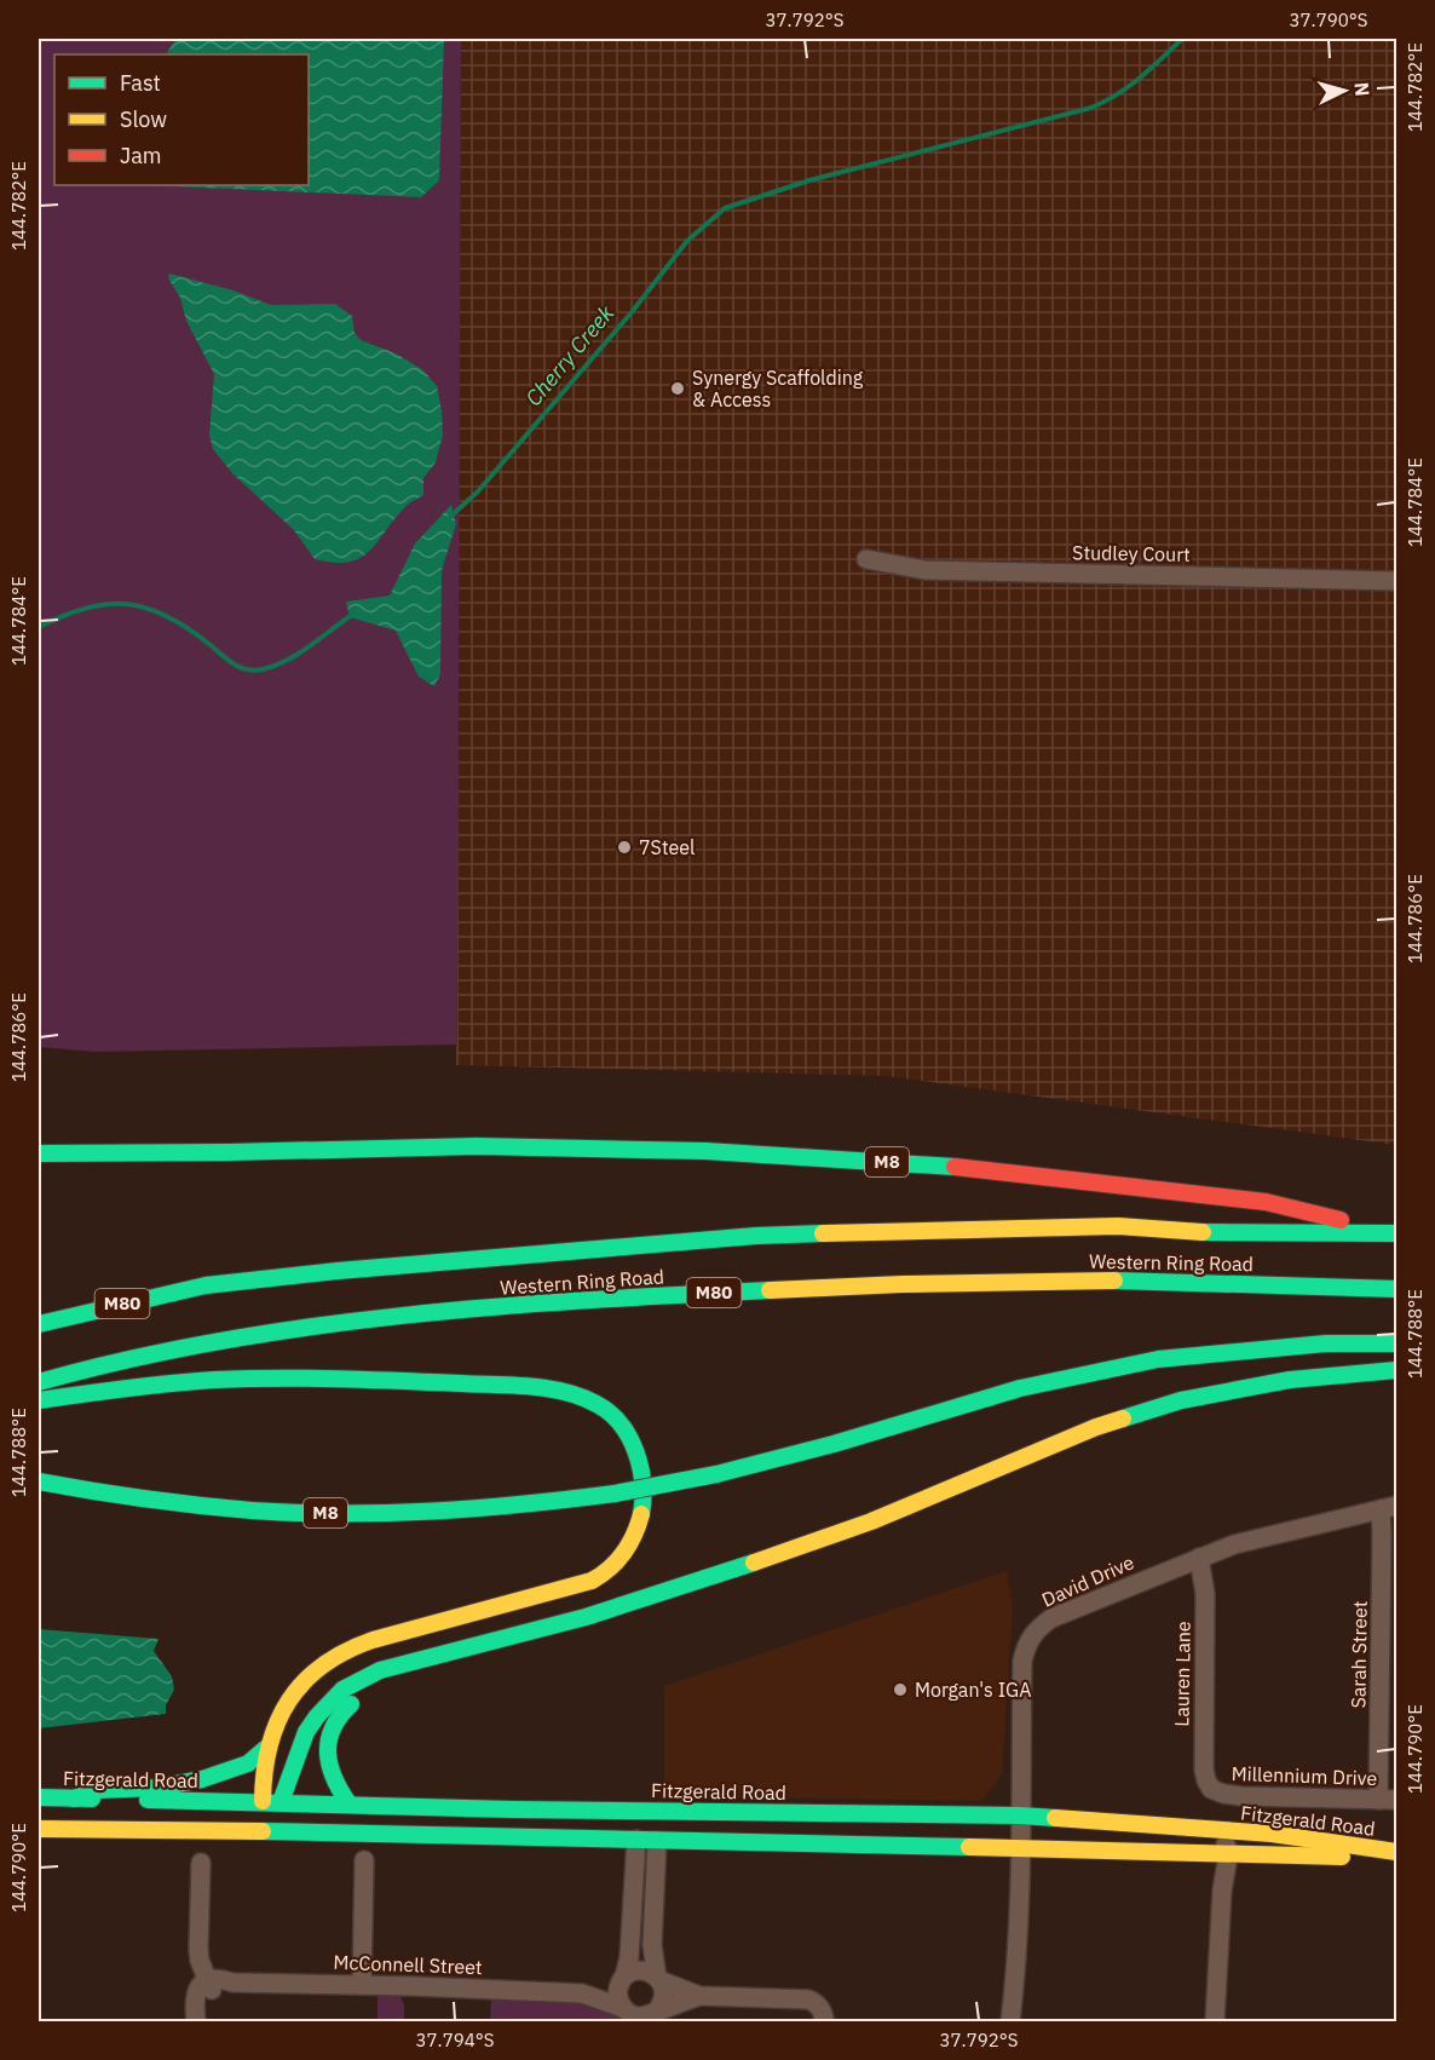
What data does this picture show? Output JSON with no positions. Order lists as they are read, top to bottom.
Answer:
{
  "streets": {
    "main road": [
      "M8",
      "Western Ring Road",
      "M80",
      "Fitzgerald Road"
    ],
    "street": [
      "Studley Court",
      "David Drive",
      "Sarah Street",
      "Lauren Lane",
      "Millennium Drive",
      "McConnell Street"
    ]
  },
  "crossings": [
    ["M8", "Western Ring Road"],
    ["David Drive", "Sarah Street"],
    ["David Drive", "Lauren Lane"],
    ["David Drive", "Fitzgerald Road"],
    ["Sarah Street", "Millennium Drive"],
    ["Lauren Lane", "Millennium Drive"]
  ],
  "water": ["Cherry Creek"],
  "places": ["Synergy Scaffolding & Access", "7Steel", "Morgan's IGA"],
  "legend": ["Fast", "Slow", "Jam"],
  "north": "right",
  "coordinates": [
    "37.792°S",
    "37.790°S",
    "144.782°E",
    "144.784°E",
    "144.786°E",
    "144.788°E",
    "144.790°E",
    "37.794°S"
  ]
}
